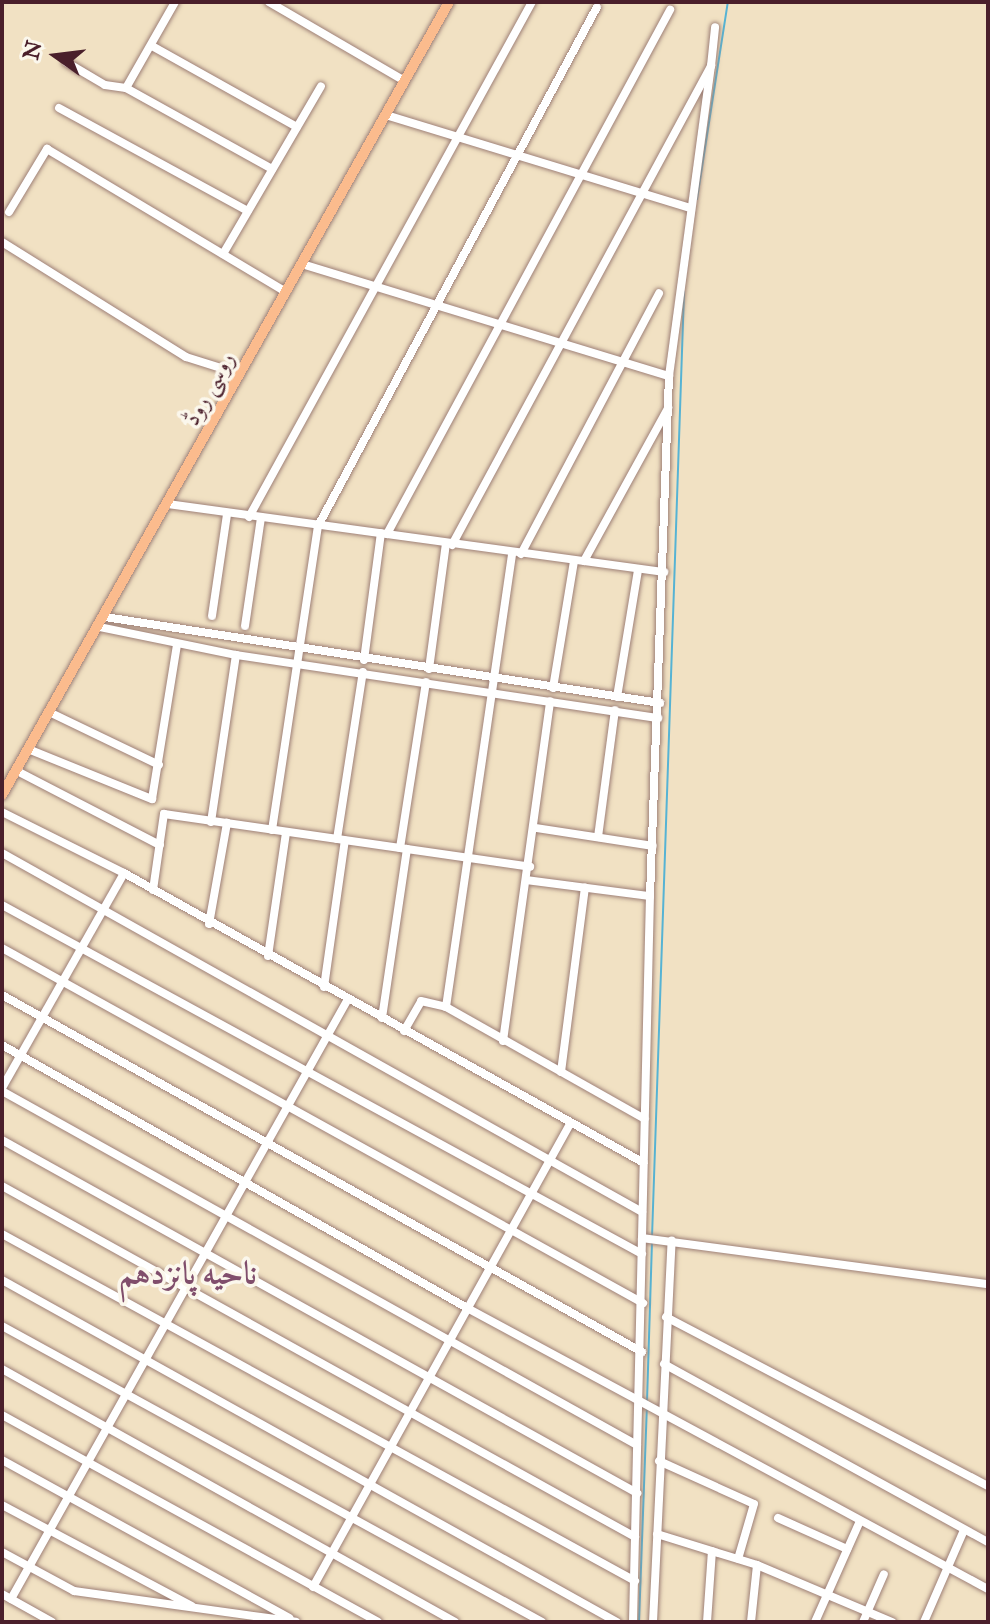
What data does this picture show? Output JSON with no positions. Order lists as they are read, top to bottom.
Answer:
{
  "streets": {
    "main road": ["روسی روڈ"]
  },
  "districts": ["ناحیه پانزدهم"],
  "north": "left"
}
